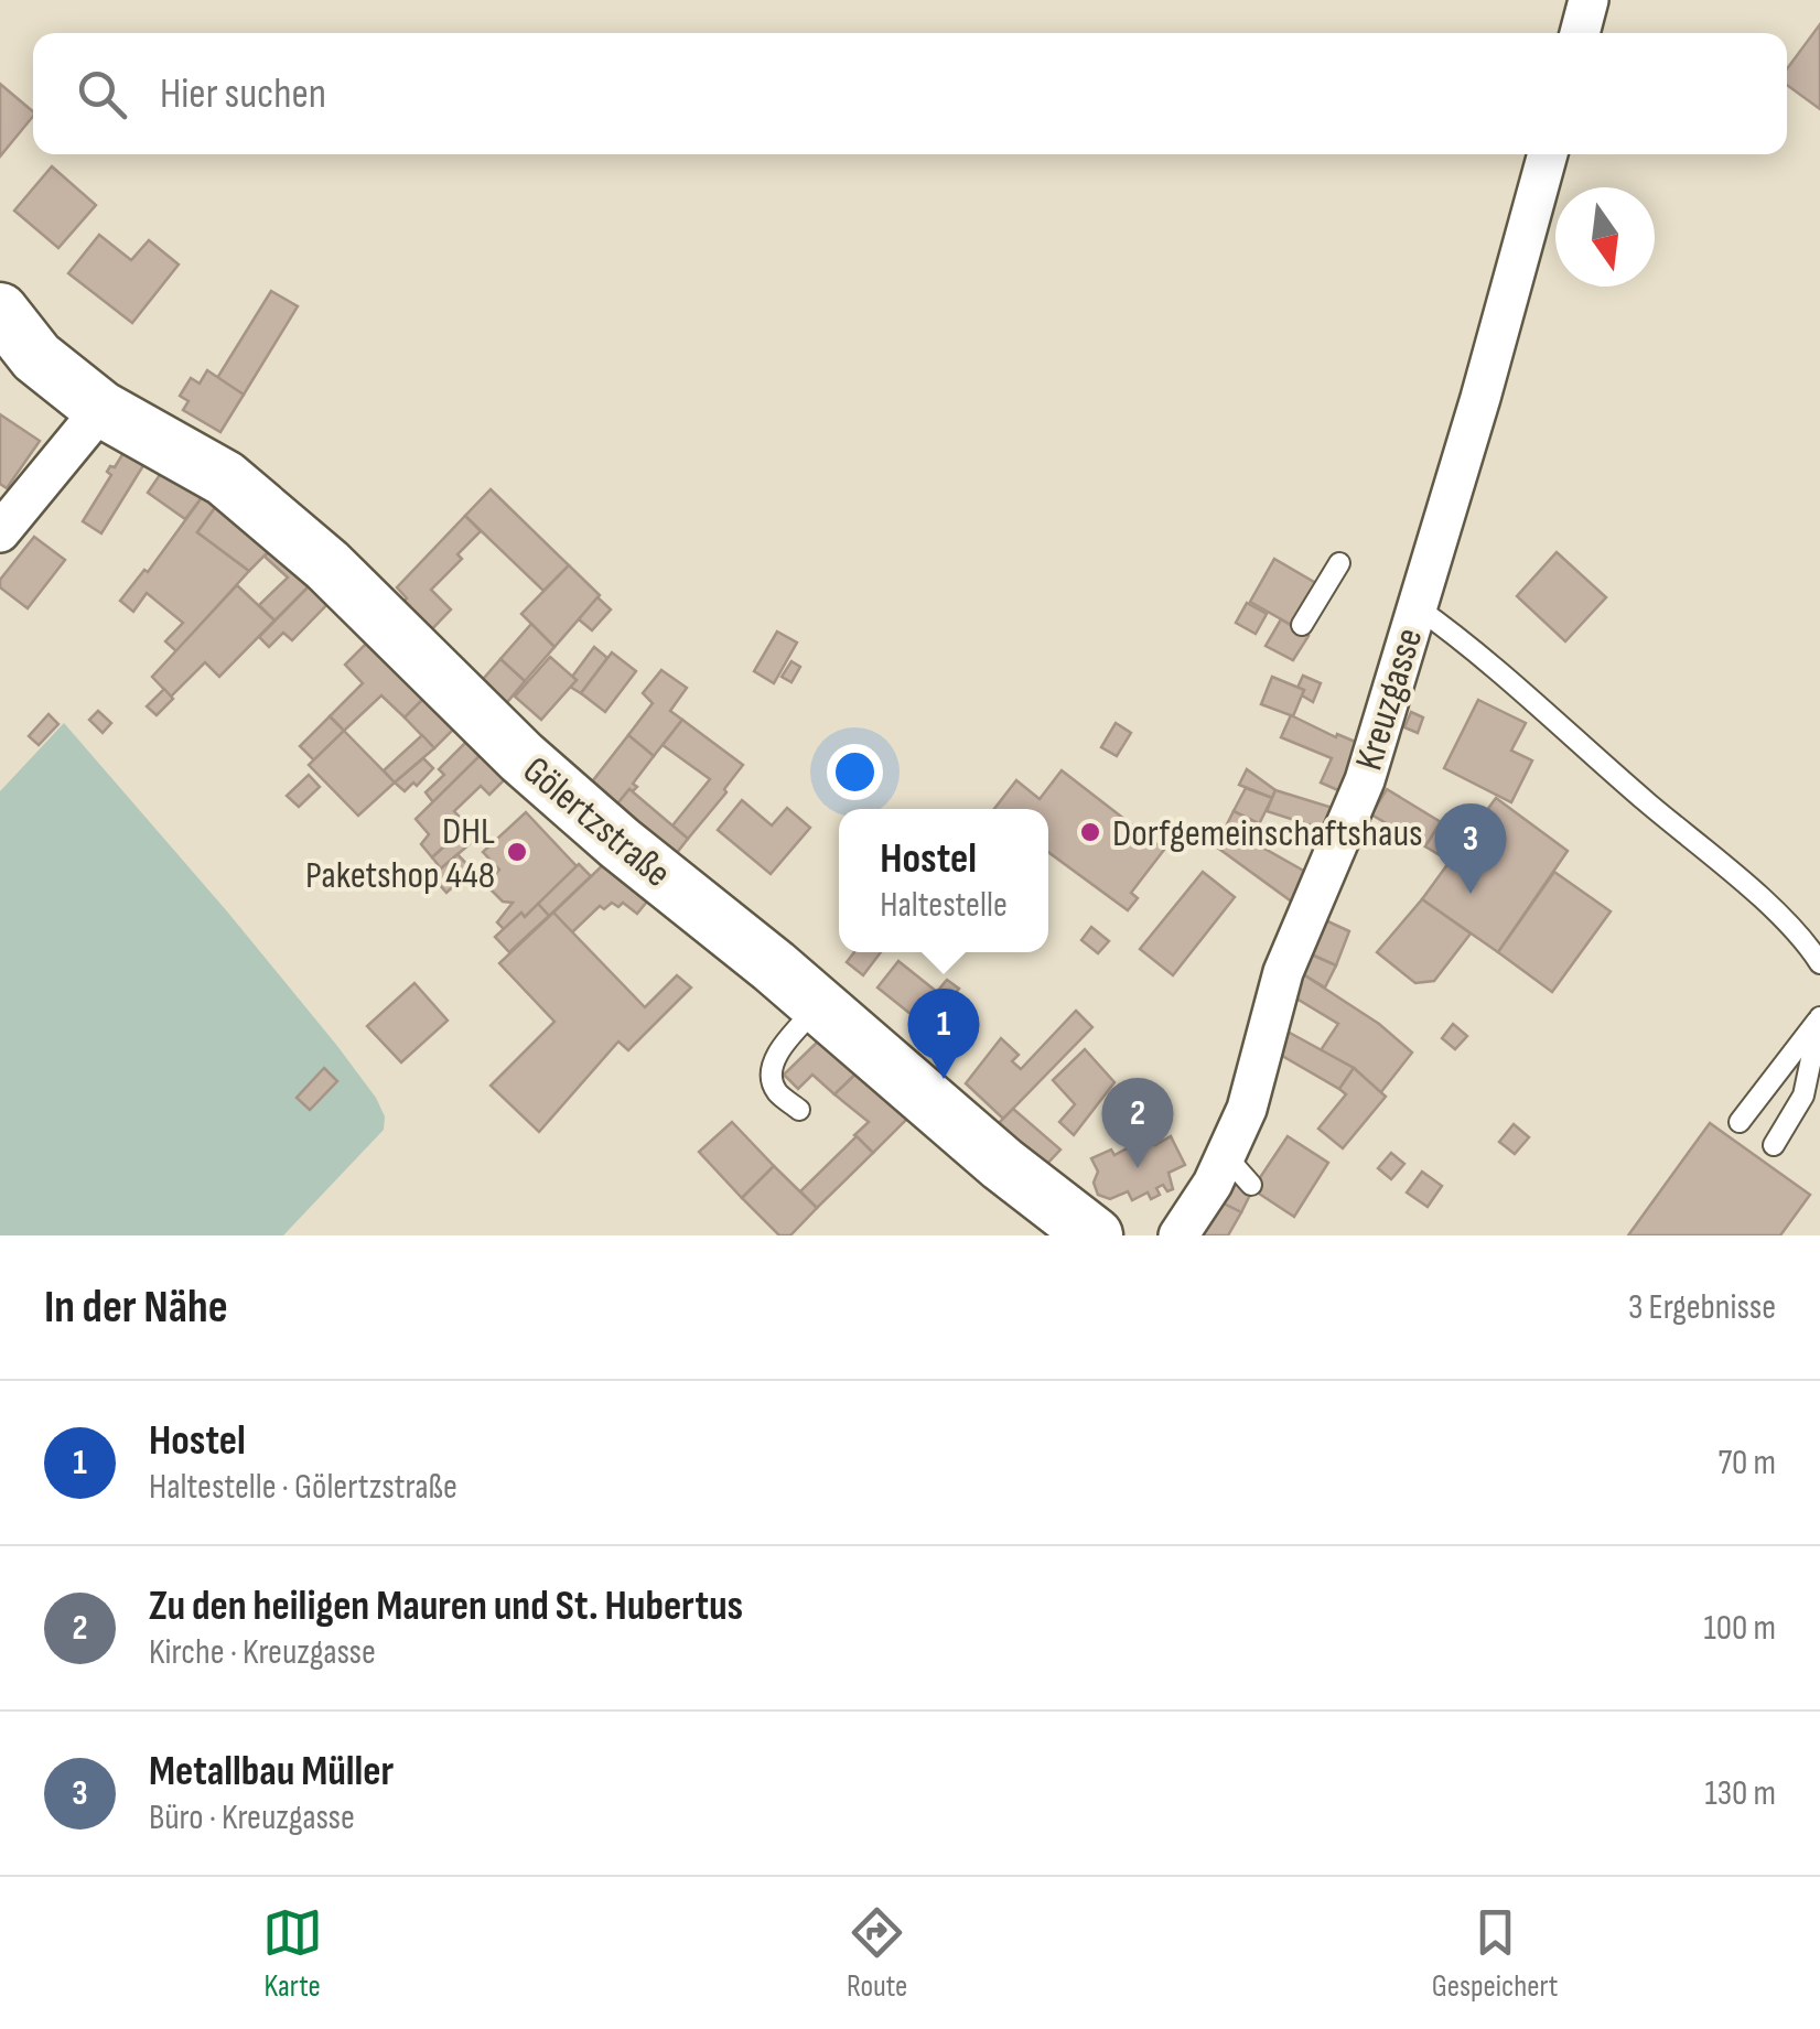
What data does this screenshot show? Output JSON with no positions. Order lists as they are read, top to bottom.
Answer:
{
  "streets": {
    "street": ["Kreuzgasse", "Gölertzstraße"]
  },
  "places": ["Dorfgemeinschaftshaus", "DHL Paketshop 448"],
  "north": "bottom",
  "page": {
    "search": "Hier suchen",
    "pins": ["3", "1", "2"],
    "popup": ["Hostel", "Haltestelle"],
    "heading": ["In der Nähe", "3 Ergebnisse"],
    "list": [
      {
        "mark": "1",
        "name": "Hostel",
        "note": "Haltestelle · Gölertzstraße",
        "value": "70 m"
      },
      {
        "mark": "2",
        "name": "Zu den heiligen Mauren und St. Hubertus",
        "note": "Kirche · Kreuzgasse",
        "value": "100 m"
      },
      {
        "mark": "3",
        "name": "Metallbau Müller",
        "note": "Büro · Kreuzgasse",
        "value": "130 m"
      }
    ],
    "nav": ["Karte", "Route", "Gespeichert"]
  }
}
